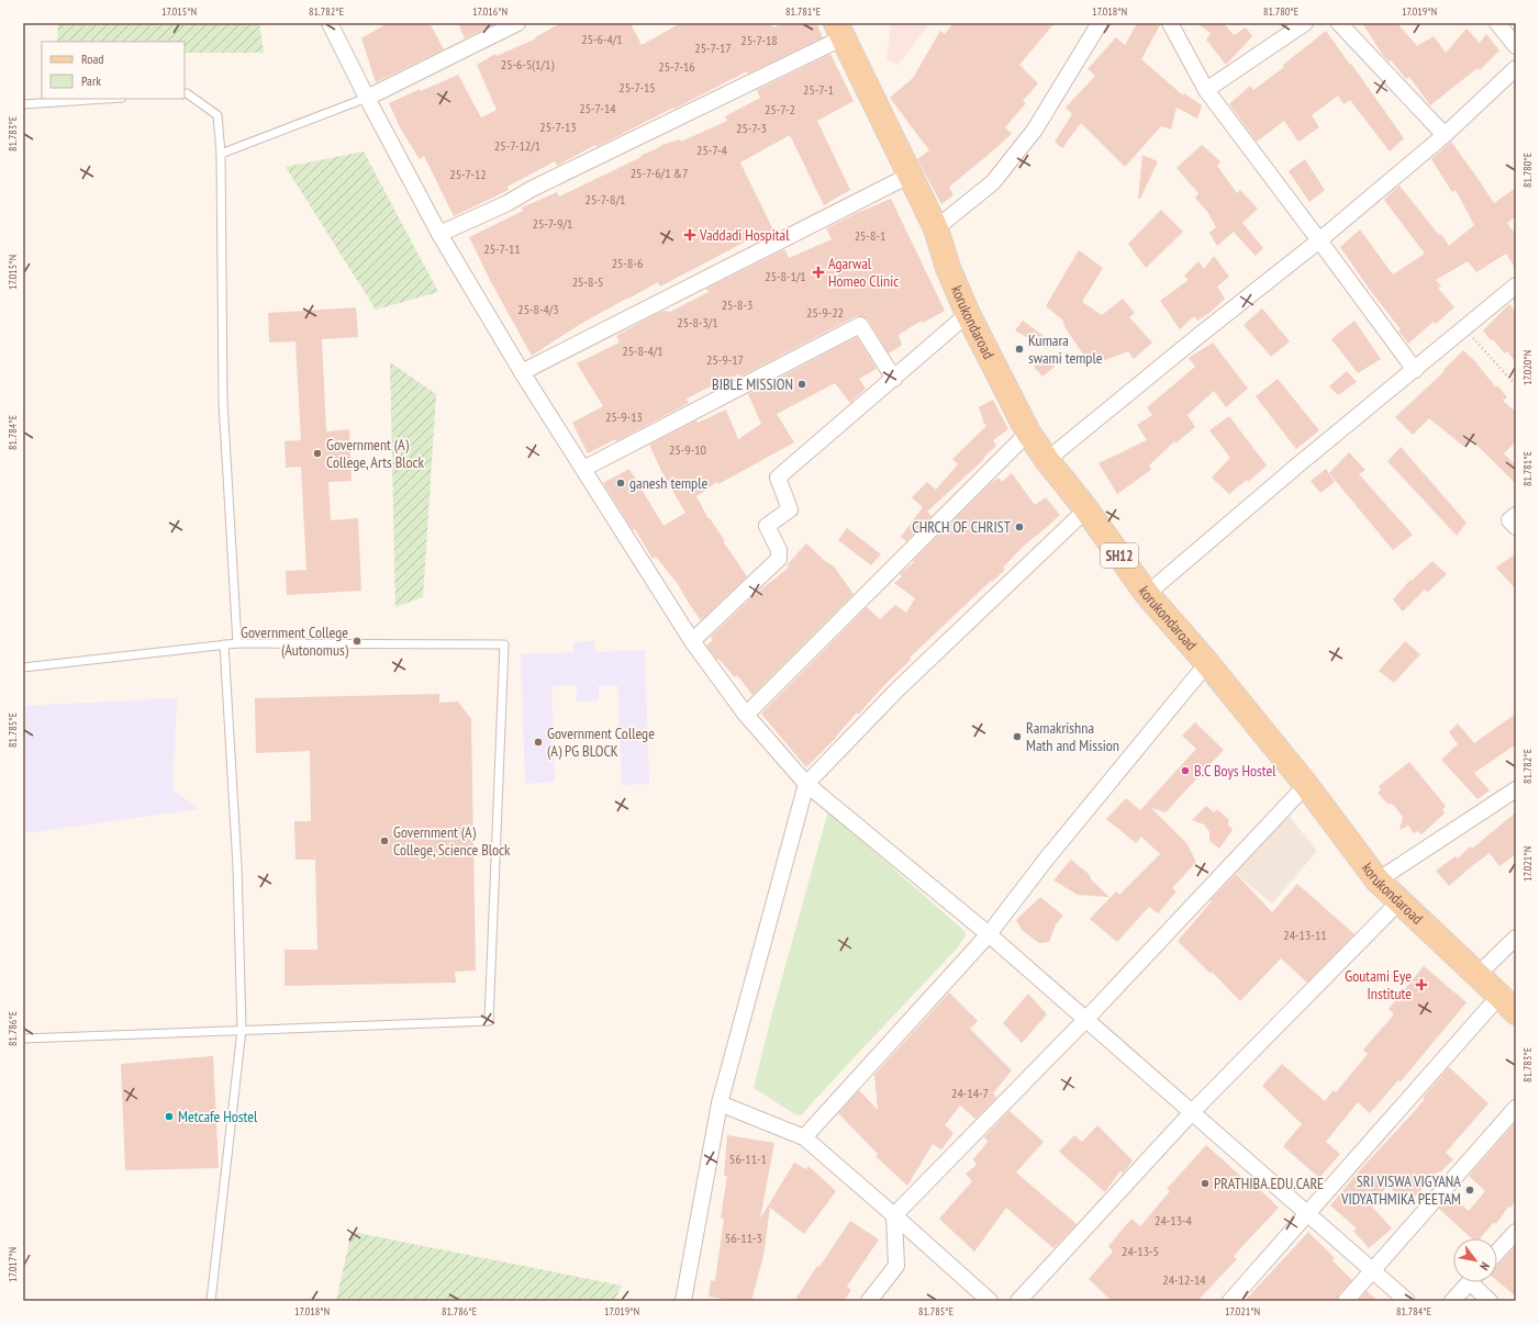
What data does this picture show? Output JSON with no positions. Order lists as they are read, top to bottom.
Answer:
{
  "streets": {
    "main road": ["korukondaroad", "SH12"]
  },
  "places": {
    "health": ["Vaddadi Hospital", "Agarwal Homeo Clinic", "Goutami Eye Institute"],
    "other": [
      "Kumara swami temple",
      "BIBLE MISSION",
      "Government (A) College, Arts Block",
      "ganesh temple",
      "CHRCH OF CHRIST",
      "Government College (Autonomus)",
      "Ramakrishna Math and Mission",
      "Government College (A) PG BLOCK",
      "B.C Boys Hostel",
      "Government (A) College, Science Block",
      "Metcafe Hostel",
      "PRATHIBA.EDU.CARE",
      "SRI VISWA VIGYANA VIDYATHMIKA PEETAM"
    ]
  },
  "house_numbers": [
    "25-6-4/1",
    "25-7-18",
    "25-7-17",
    "25-6-5(1/1)",
    "25-7-16",
    "25-7-15",
    "25-7-1",
    "25-7-14",
    "25-7-2",
    "25-7-13",
    "25-7-3",
    "25-7-12/1",
    "25-7-4",
    "25-7-6/1 &7",
    "25-7-12",
    "25-7-8/1",
    "25-7-9/1",
    "25-8-1",
    "25-7-11",
    "25-8-6",
    "25-8-1/1",
    "25-8-5",
    "25-8-3",
    "25-8-4/3",
    "25-9-22",
    "25-8-3/1",
    "25-8-4/1",
    "25-9-17",
    "25-9-13",
    "25-9-10",
    "24-13-11",
    "24-14-7",
    "56-11-1",
    "24-13-4",
    "56-11-3",
    "24-13-5",
    "24-12-14"
  ],
  "legend": ["Road", "Park"],
  "north": "bottom right",
  "coordinates": [
    "17.015°N",
    "81.782°E",
    "17.016°N",
    "81.781°E",
    "17.018°N",
    "81.780°E",
    "17.019°N",
    "81.783°E",
    "17.020°N",
    "81.784°E",
    "81.785°E",
    "17.021°N",
    "81.786°E",
    "17.017°N"
  ]
}
